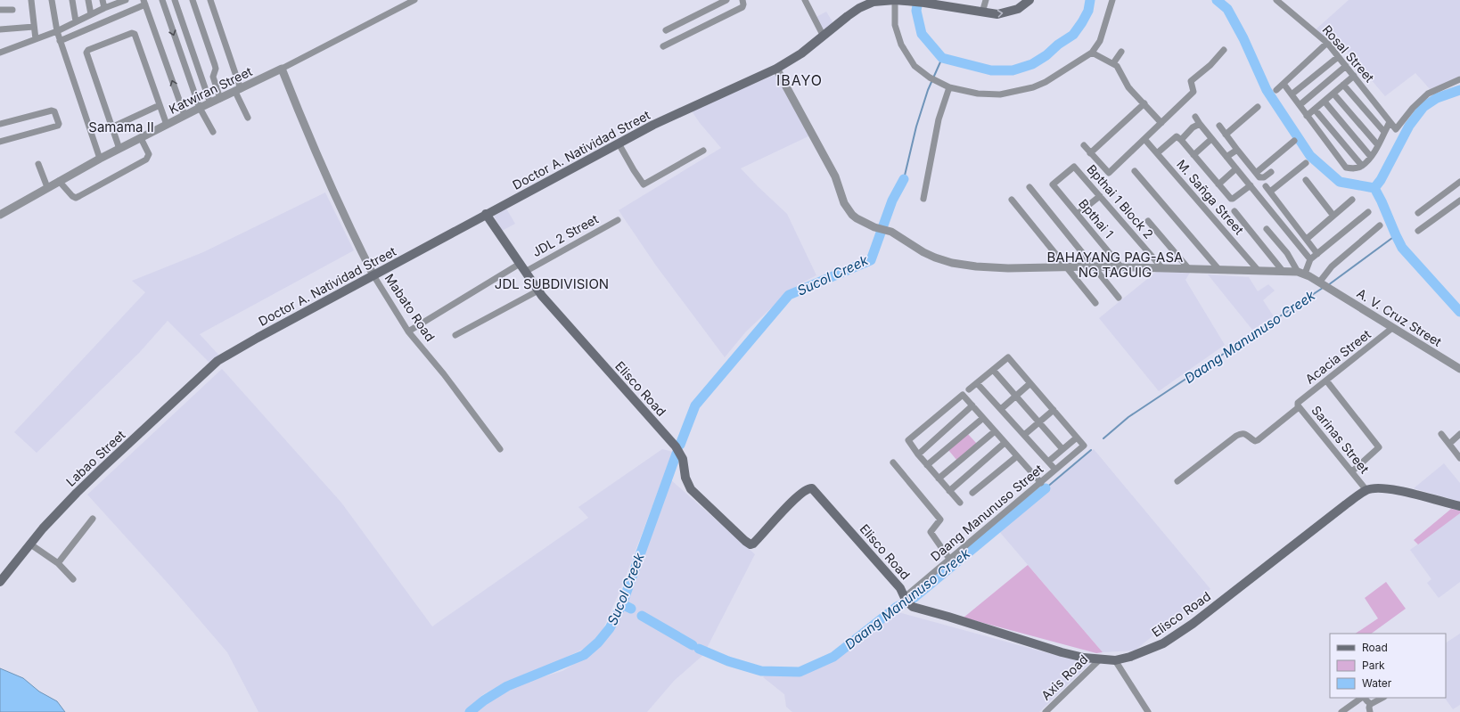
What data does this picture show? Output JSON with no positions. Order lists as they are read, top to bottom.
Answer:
{
  "streets": {
    "main road": ["Doctor A. Natividad Street", "Elisco Road", "Labao Street"],
    "street": [
      "Rosal Street",
      "Katwiran Street",
      "M. Sañga Street",
      "Bpthai 1 Block 2",
      "Bpthai 1",
      "JDL 2 Street",
      "Mabato Road",
      "A. V. Cruz Street",
      "Acacia Street",
      "Sarinas Street",
      "Daang Manunuso Street",
      "Axis Road"
    ]
  },
  "crossings": [
    ["Katwiran Street", "Mabato Road"],
    ["Doctor A. Natividad Street", "Mabato Road"],
    ["Doctor A. Natividad Street", "Elisco Road"],
    ["Doctor A. Natividad Street", "Labao Street"],
    ["Bpthai 1 Block 2", "Bpthai 1"],
    ["JDL 2 Street", "Mabato Road"],
    ["JDL 2 Street", "Elisco Road"],
    ["A. V. Cruz Street", "Acacia Street"],
    ["Acacia Street", "Sarinas Street"],
    ["Elisco Road", "Sarinas Street"],
    ["Elisco Road", "Daang Manunuso Street"],
    ["Elisco Road", "Axis Road"]
  ],
  "districts": [
    "IBAYO",
    "Samama Ⅱ",
    "BAHAYANG PAG-ASA NG TAGUIG",
    "JDL SUBDIVISION"
  ],
  "water": ["Sucol Creek", "Daang Manunuso Creek"],
  "legend": ["Road", "Park", "Water"]
}
